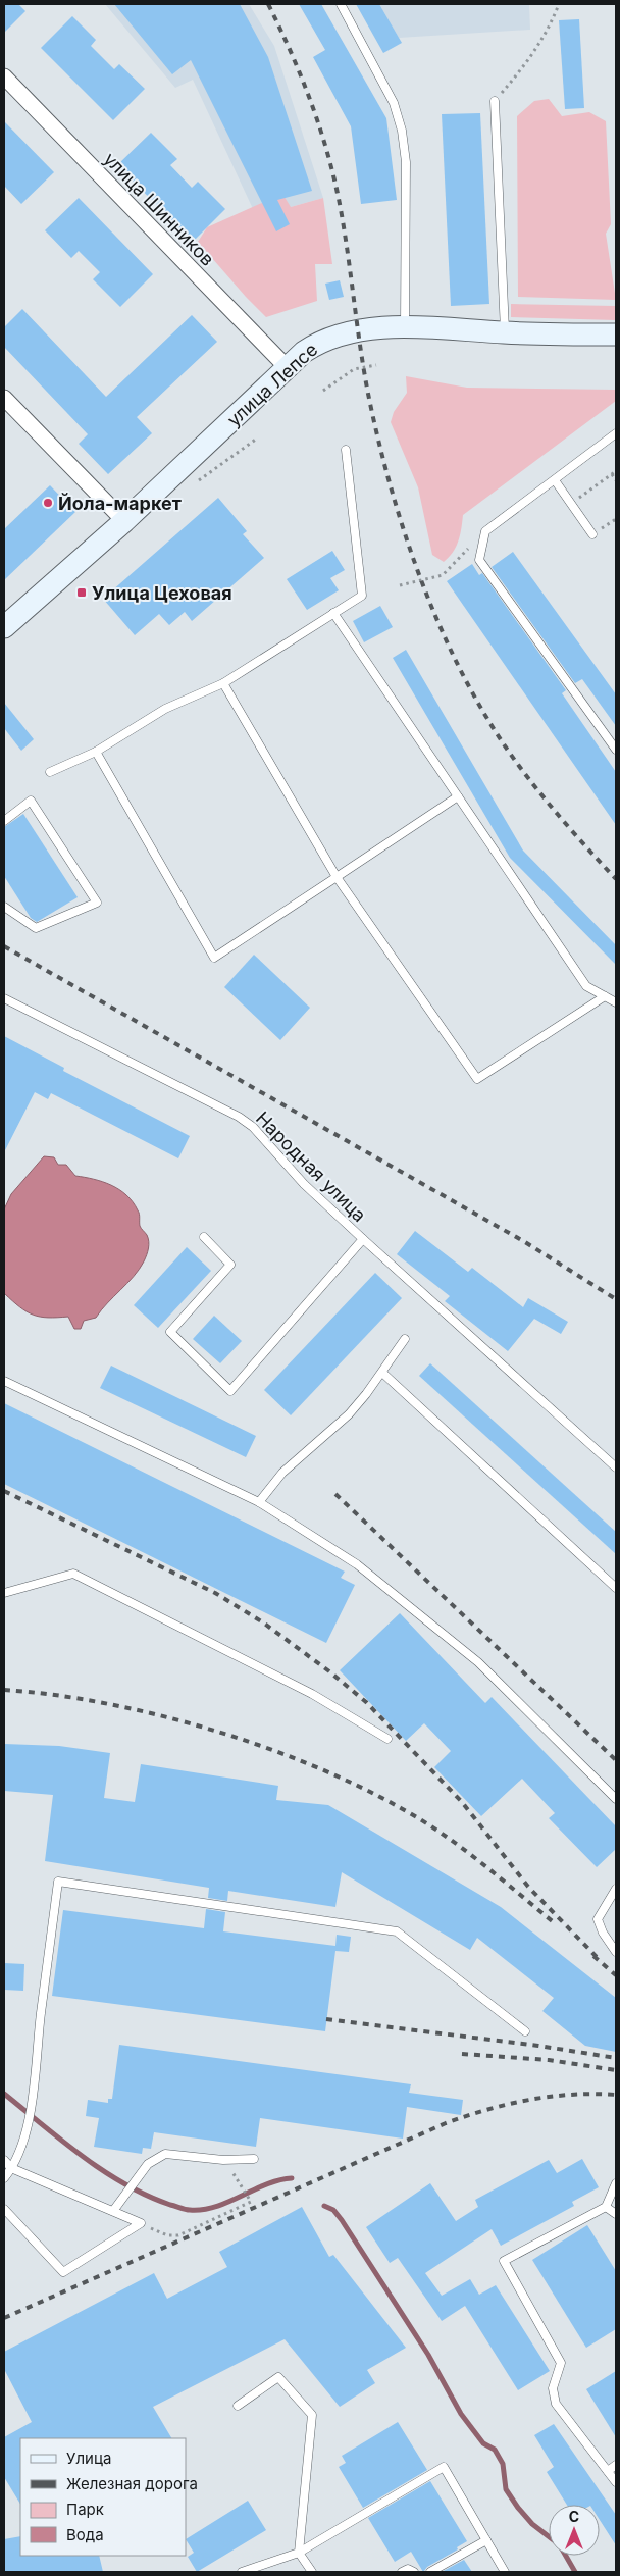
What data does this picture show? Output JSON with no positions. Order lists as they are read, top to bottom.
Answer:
{
  "streets": {
    "main road": ["улица Лепсе"],
    "street": ["улица Шинников"],
    "lane": ["Народная улица"]
  },
  "crossings": [
    ["улица Шинников", "улица Лепсе"]
  ],
  "places": {
    "other": ["Йола-маркет"],
    "transit": ["Улица Цеховая"]
  },
  "legend": [
    "Улица",
    "Железная дорога",
    "Парк",
    "Вода"
  ],
  "north": "top"
}
